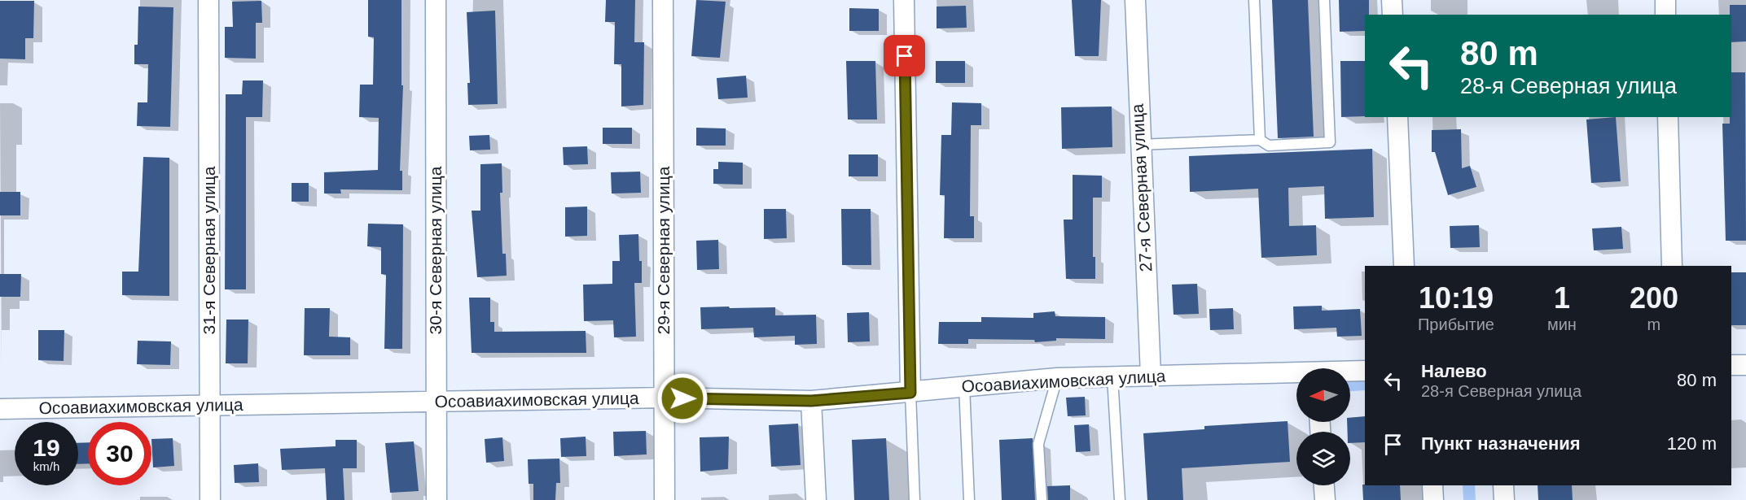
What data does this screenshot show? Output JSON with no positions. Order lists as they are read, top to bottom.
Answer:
{
  "streets": {
    "street": [
      "27-я Северная улица",
      "31-я Северная улица",
      "30-я Северная улица",
      "29-я Северная улица",
      "Осоавиахимовская улица"
    ]
  },
  "crossings": [
    ["27-я Северная улица", "Осоавиахимовская улица"],
    ["31-я Северная улица", "Осоавиахимовская улица"],
    ["30-я Северная улица", "Осоавиахимовская улица"],
    ["29-я Северная улица", "Осоавиахимовская улица"]
  ],
  "north": "left",
  "page": {
    "turn": ["80 m", "28-я Северная улица"],
    "eta": [
      "10:19",
      "Прибытие",
      "1",
      "мин",
      "200",
      "m"
    ],
    "list": [
      {
        "name": "Налево",
        "note": "28-я Северная улица",
        "value": "80 m"
      },
      {
        "name": "Пункт назначения",
        "value": "120 m"
      }
    ],
    "speed": "19 km/h",
    "limit": "30"
  }
}
